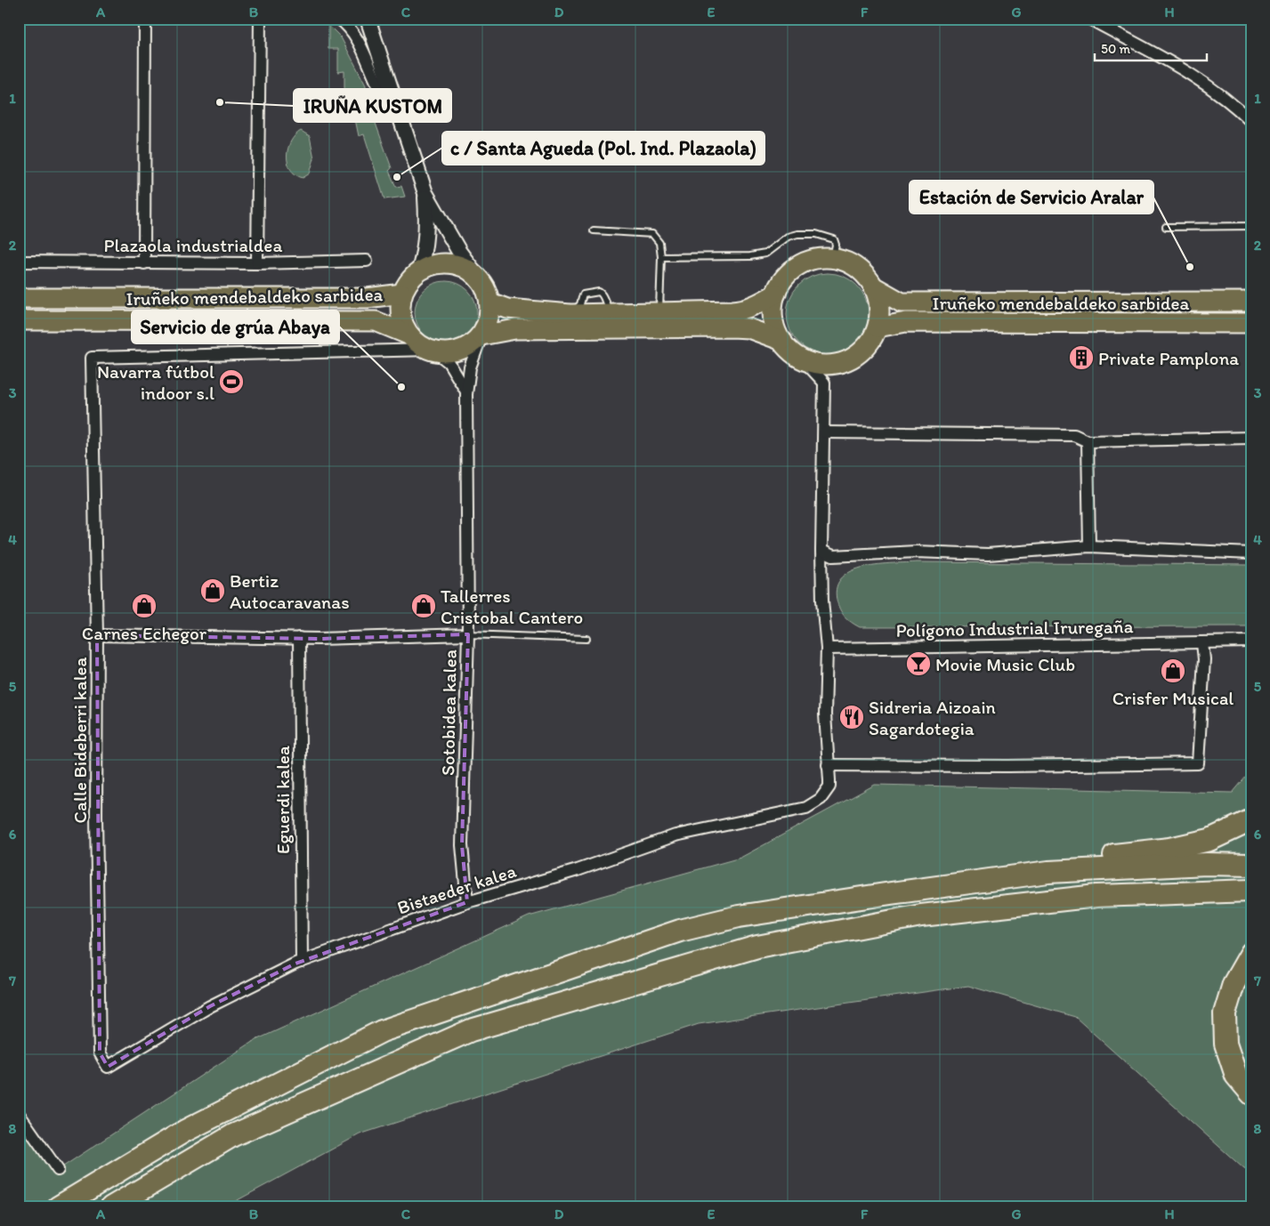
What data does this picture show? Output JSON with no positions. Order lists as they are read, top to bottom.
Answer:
{
  "streets": {
    "highway": ["Iruñeko mendebaldeko sarbidea"],
    "street": [
      "Plazaola industrialdea",
      "Polígono Industrial Iruregaña",
      "Sotobidea kalea",
      "Calle Bideberri kalea",
      "Eguerdi kalea",
      "Bistaeder kalea"
    ]
  },
  "crossings": [
    ["Iruñeko mendebaldeko sarbidea", "Sotobidea kalea"],
    ["Iruñeko mendebaldeko sarbidea", "Calle Bideberri kalea"],
    ["Sotobidea kalea", "Calle Bideberri kalea"],
    ["Sotobidea kalea", "Bistaeder kalea"],
    ["Calle Bideberri kalea", "Bistaeder kalea"],
    ["Eguerdi kalea", "Bistaeder kalea"]
  ],
  "places": {
    "other": [
      "IRUÑA KUSTOM",
      "c / Santa Agueda (Pol. Ind. Plazaola)",
      "Estación de Servicio Aralar",
      "Servicio de grúa Abaya"
    ],
    "building": ["Private Pamplona"],
    "sports": ["Navarra fútbol indoor s.l"],
    "shop": [
      "Bertiz Autocaravanas",
      "Carnes Echegor",
      "Tallerres Cristobal Cantero",
      "Crisfer Musical"
    ],
    "bar": ["Movie Music Club"],
    "restaurant": ["Sidreria Aizoain Sagardotegia"]
  },
  "scale_bar": "50 m",
  "grid": {
    "columns": [
      "A",
      "B",
      "C",
      "D",
      "E",
      "F",
      "G",
      "H"
    ],
    "rows": [
      "1",
      "2",
      "3",
      "4",
      "5",
      "6",
      "7",
      "8"
    ]
  }
}
